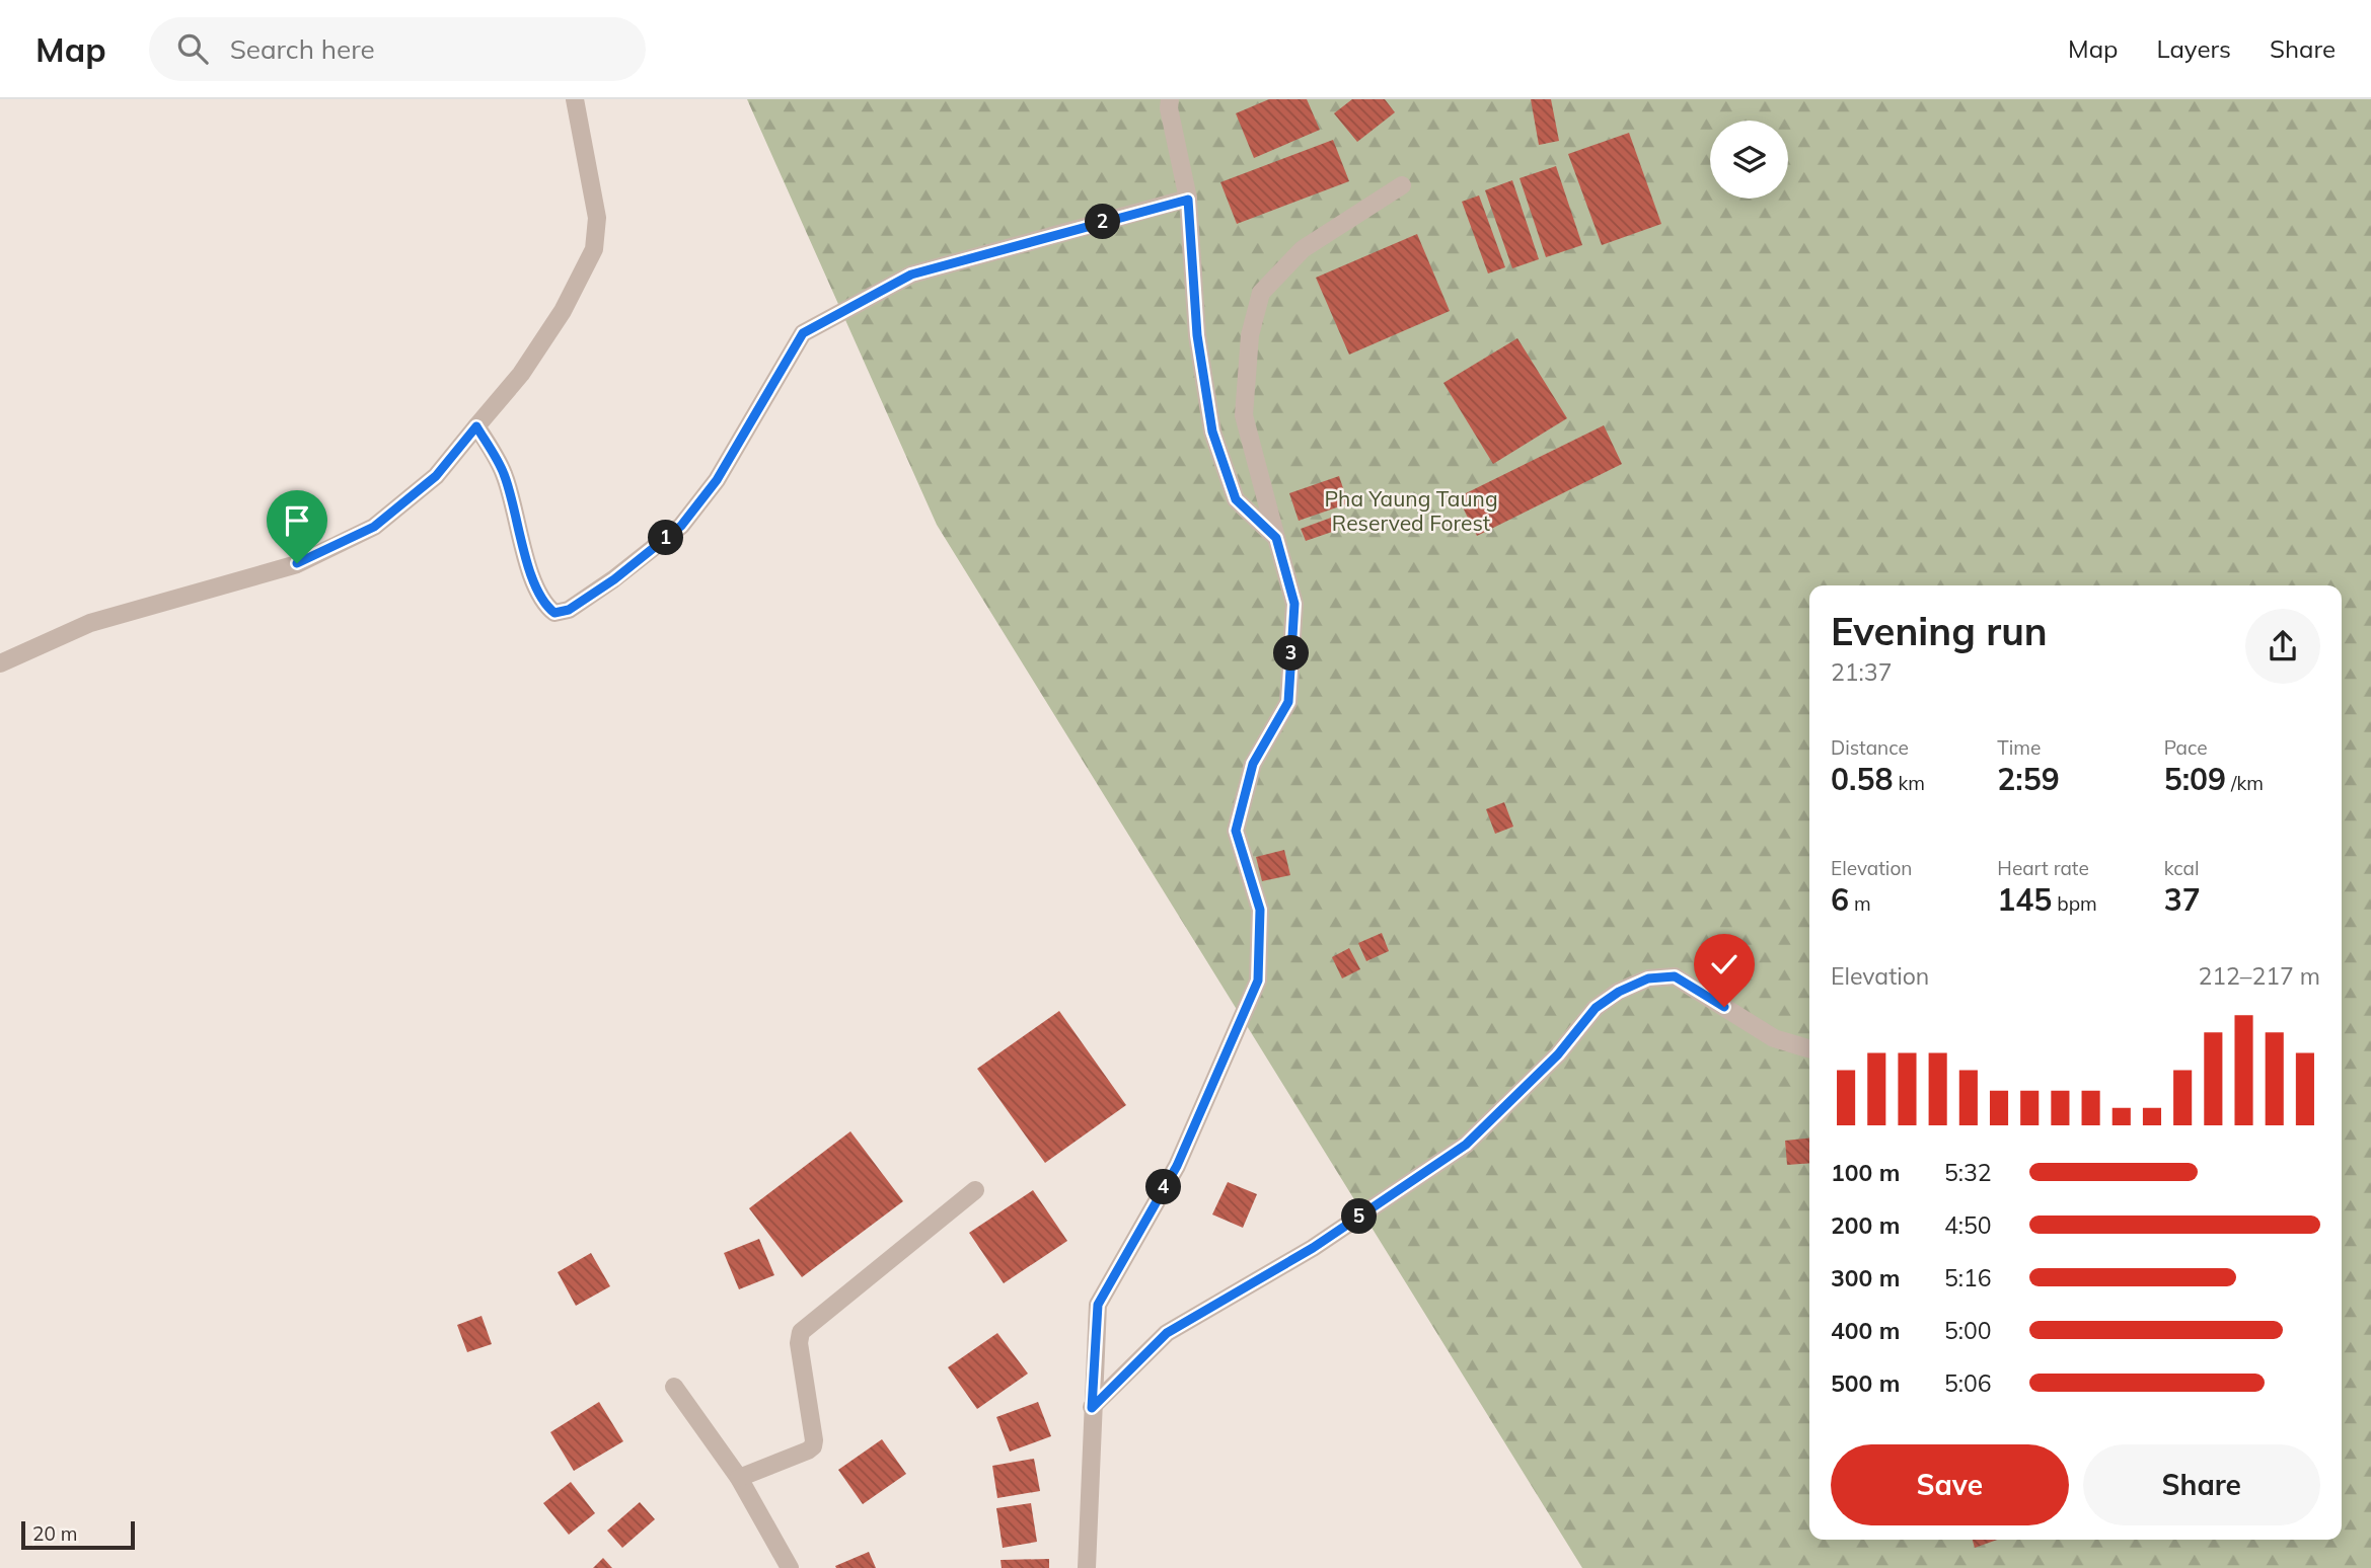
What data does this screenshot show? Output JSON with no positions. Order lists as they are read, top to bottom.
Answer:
{
  "parks": ["Pha Yaung Taung Reserved Forest"],
  "scale_bar": "20 m",
  "page": {
    "header": "Map",
    "search": "Search here",
    "nav": ["Map", "Layers", "Share"],
    "pins": [
      "2",
      "1",
      "3",
      "4",
      "5"
    ],
    "heading": ["Evening run", "21:37"],
    "stats": [
      ["Distance", "0.58 km"],
      ["Time", "2:59"],
      ["Pace", "5:09 /km"],
      ["Elevation", "6 m"],
      ["Heart rate", "145 bpm"],
      ["kcal", "37"]
    ],
    "chart": ["Elevation", "212–217 m"],
    "list": [
      {
        "name": "100 m",
        "note": "5:32"
      },
      {
        "name": "200 m",
        "note": "4:50"
      },
      {
        "name": "300 m",
        "note": "5:16"
      },
      {
        "name": "400 m",
        "note": "5:00"
      },
      {
        "name": "500 m",
        "note": "5:06"
      }
    ],
    "buttons": ["Save", "Share"],
    "scale": "20 m"
  }
}
